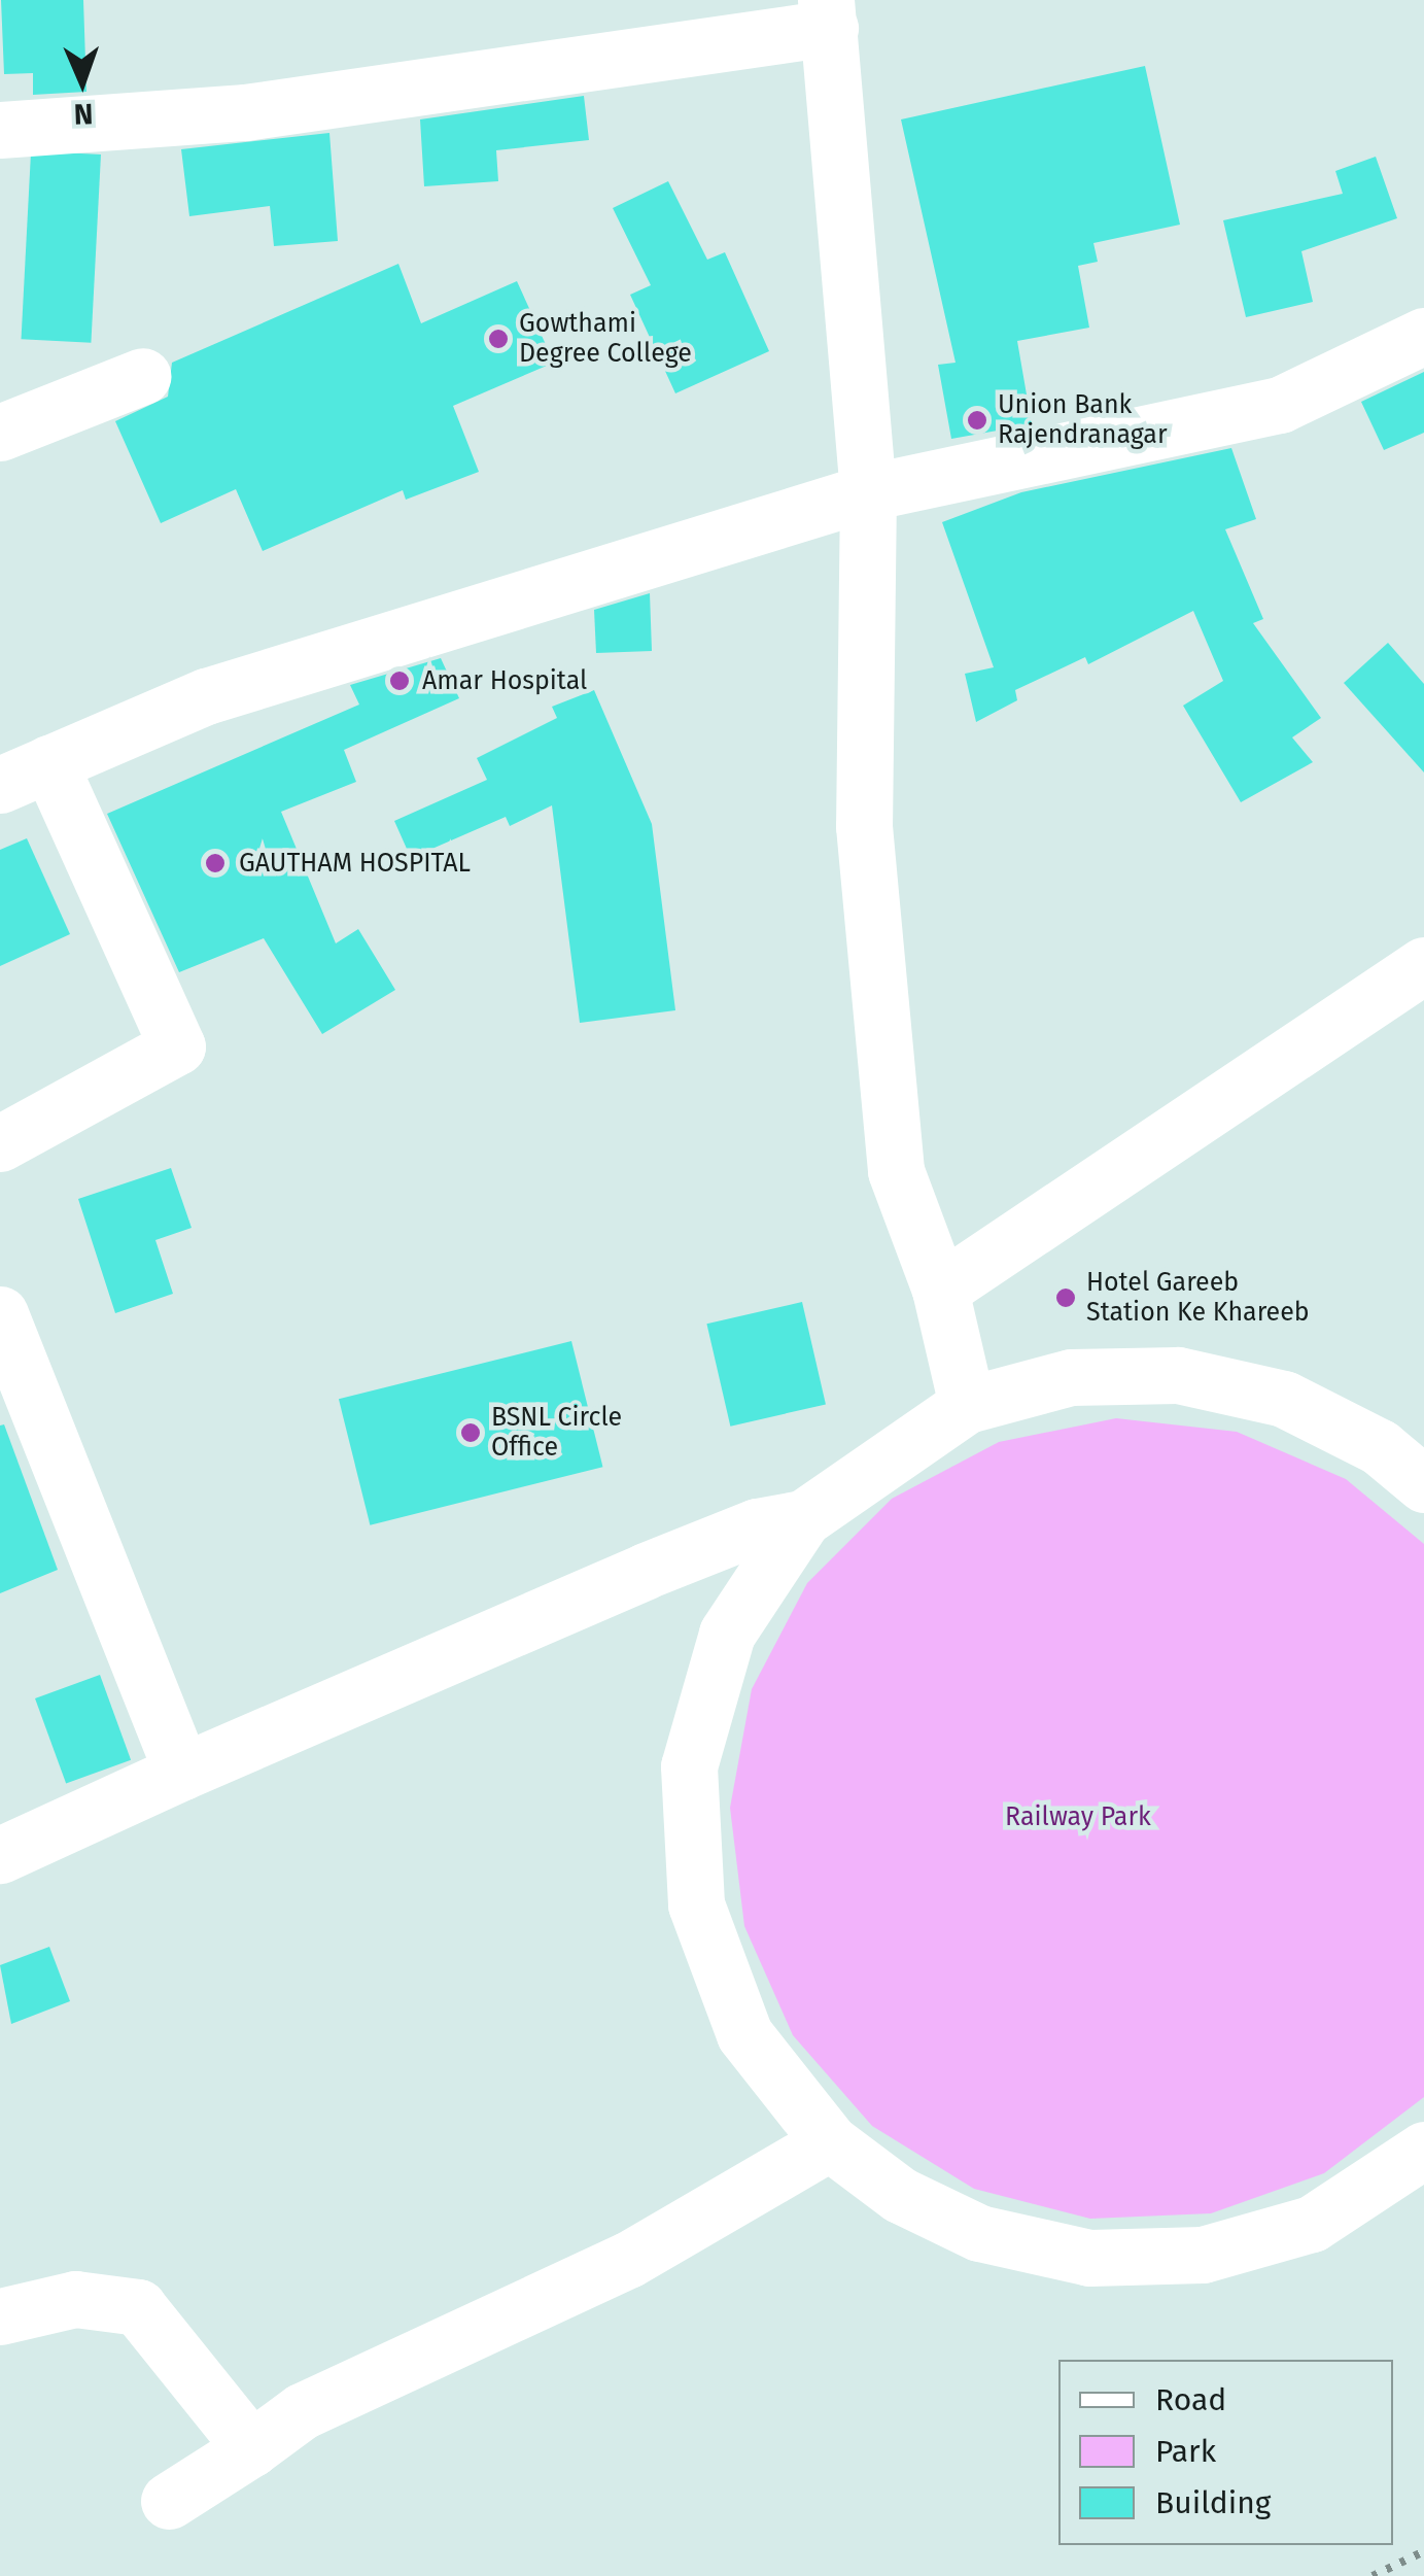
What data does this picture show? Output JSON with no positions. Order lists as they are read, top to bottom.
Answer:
{
  "parks": ["Railway Park"],
  "places": [
    "Gowthami Degree College",
    "Union Bank Rajendranagar",
    "Amar Hospital",
    "GAUTHAM HOSPITAL",
    "Hotel Gareeb Station Ke Khareeb",
    "BSNL Circle Office"
  ],
  "legend": ["Road", "Park", "Building"],
  "north": "bottom"
}
